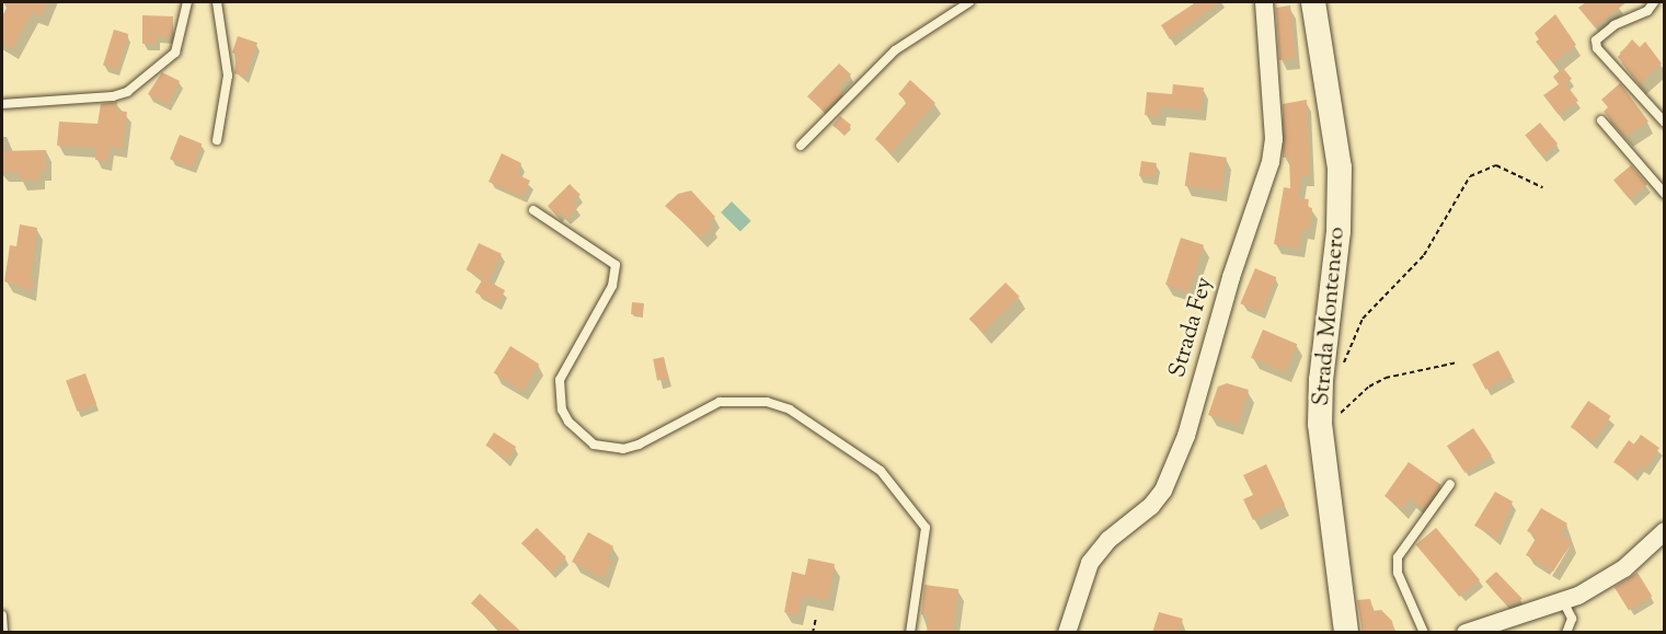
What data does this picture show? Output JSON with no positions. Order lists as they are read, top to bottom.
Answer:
{
  "streets": {
    "main road": ["Strada Montenero"],
    "street": ["Strada Fey"]
  }
}
